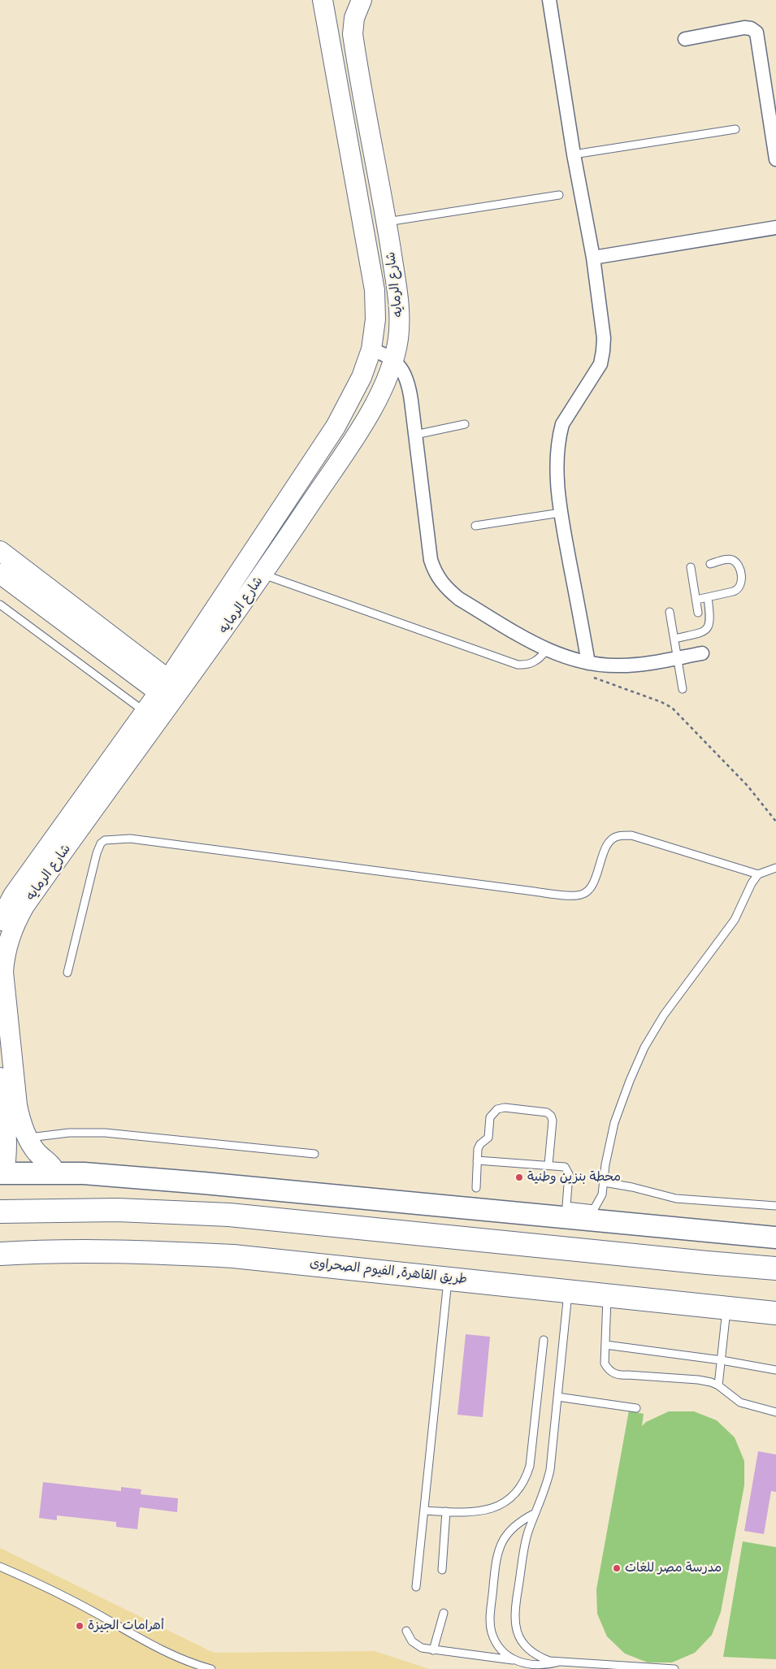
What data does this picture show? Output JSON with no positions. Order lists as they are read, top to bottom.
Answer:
{
  "streets": {
    "highway": ["طريق القاهرة, الفيوم الصحراوى"],
    "street": ["شارع الرمايه"]
  },
  "places": ["محطة بنزين وطنية", "مدرسة مصر للغات", "أهرامات الجيزة"]
}
